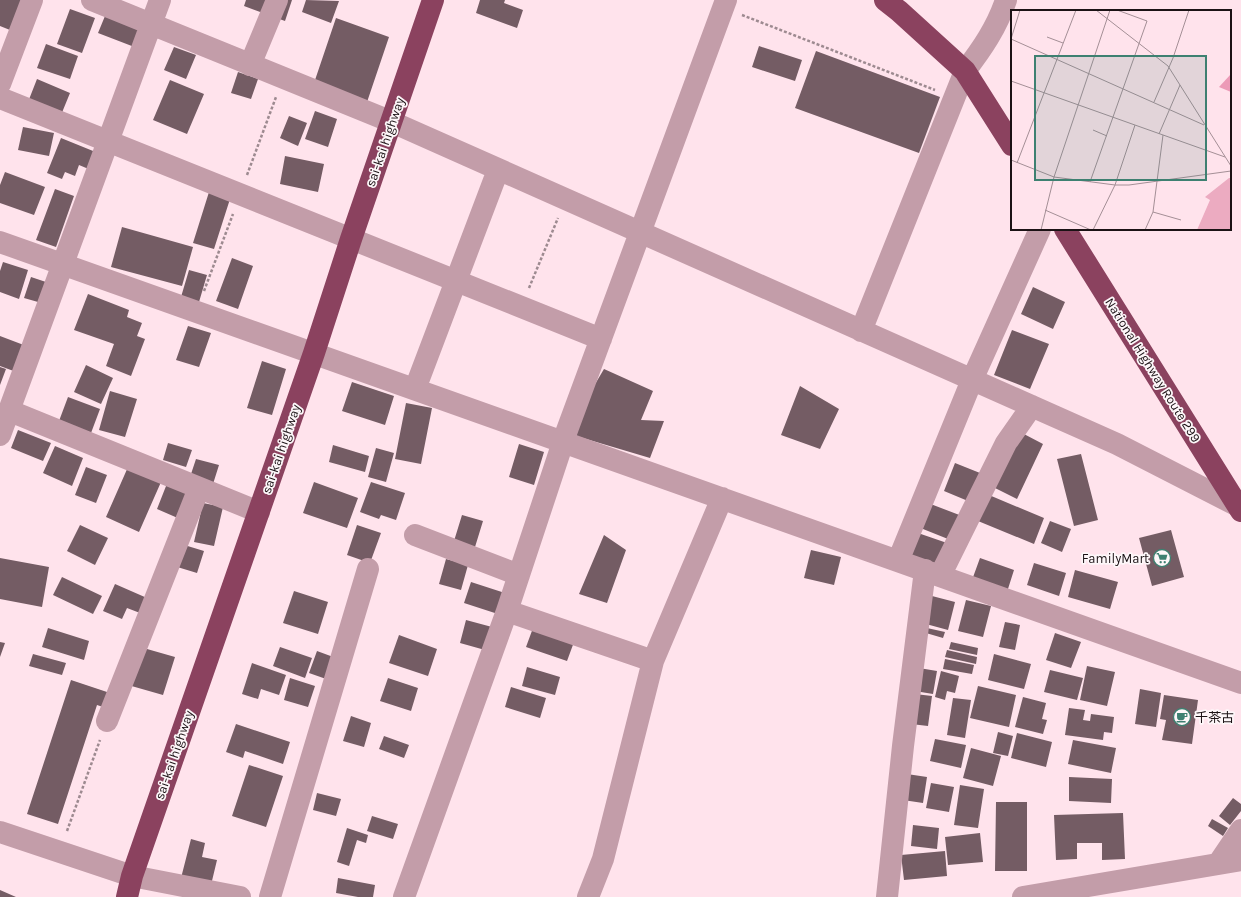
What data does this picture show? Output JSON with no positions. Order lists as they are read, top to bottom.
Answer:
{
  "streets": {
    "highway": ["sai-kai highway", "National Highway Route 299"]
  },
  "places": {
    "supermarket": ["FamilyMart"],
    "cafe": ["千茶古"]
  }
}
